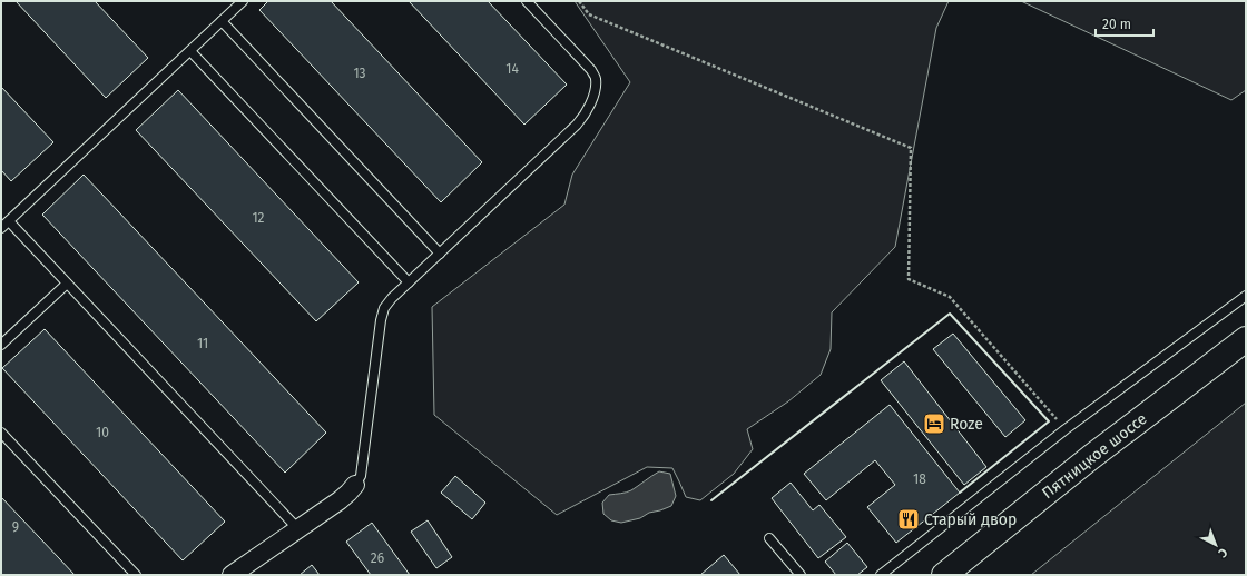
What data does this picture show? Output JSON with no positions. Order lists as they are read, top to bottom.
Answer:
{
  "streets": {
    "main road": ["Пятницкое шоссе"]
  },
  "places": {
    "hotel": ["Roze"],
    "restaurant": ["Старый двор"]
  },
  "house_numbers": [
    "14",
    "13",
    "12",
    "11",
    "10",
    "18",
    "9",
    "26"
  ],
  "scale_bar": "20 m",
  "north": "bottom right"
}
